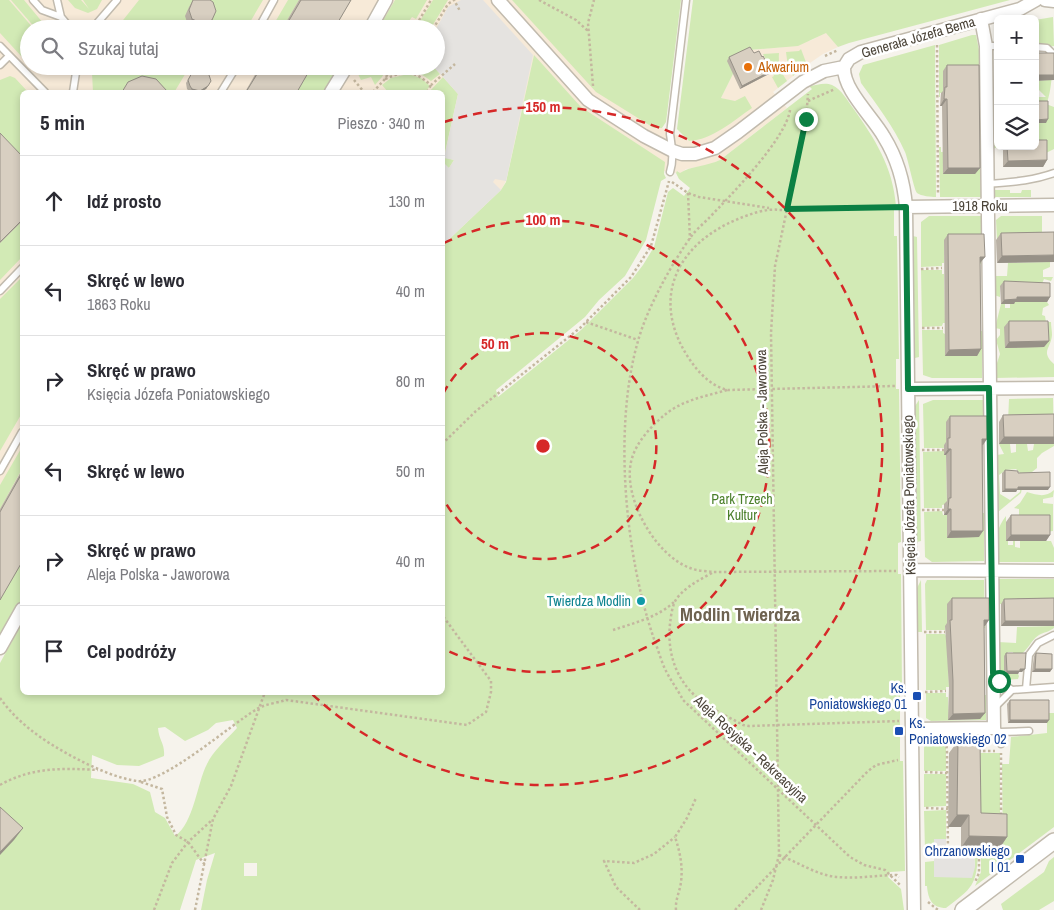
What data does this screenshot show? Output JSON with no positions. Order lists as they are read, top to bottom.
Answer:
{
  "streets": {
    "street": ["Generała Józefa Bema", "1918 Roku", "Księcia Józefa Poniatowskiego"],
    "path": ["Aleja Polska - Jaworowa", "Aleja Rosyjska - Rekreacyjna"]
  },
  "crossings": [
    ["Generała Józefa Bema", "Aleja Polska - Jaworowa"],
    ["Generała Józefa Bema", "Księcia Józefa Poniatowskiego"],
    ["1918 Roku", "Księcia Józefa Poniatowskiego"],
    ["Aleja Polska - Jaworowa", "Aleja Rosyjska - Rekreacyjna"],
    ["Księcia Józefa Poniatowskiego", "Aleja Rosyjska - Rekreacyjna"]
  ],
  "districts": ["Modlin Twierdza"],
  "parks": ["Park Trzech Kultur"],
  "places": {
    "other": ["Akwarium", "Twierdza Modlin"],
    "transit": ["Ks. Poniatowskiego 01", "Ks. Poniatowskiego 02", "Chrzanowskiego I 01"]
  },
  "page": {
    "map_buttons": ["+", "−"],
    "search": "Szukaj tutaj",
    "heading": ["5 min", "Pieszo · 340 m"],
    "list": [
      ["Idź prosto", "130 m"],
      ["Skręć w lewo", "1863 Roku", "40 m"],
      ["Skręć w prawo", "Księcia Józefa Poniatowskiego", "80 m"],
      ["Skręć w lewo", "50 m"],
      ["Skręć w prawo", "Aleja Polska - Jaworowa", "40 m"],
      "Cel podróży"
    ]
  },
  "rings": ["150 m", "100 m", "50 m"]
}
